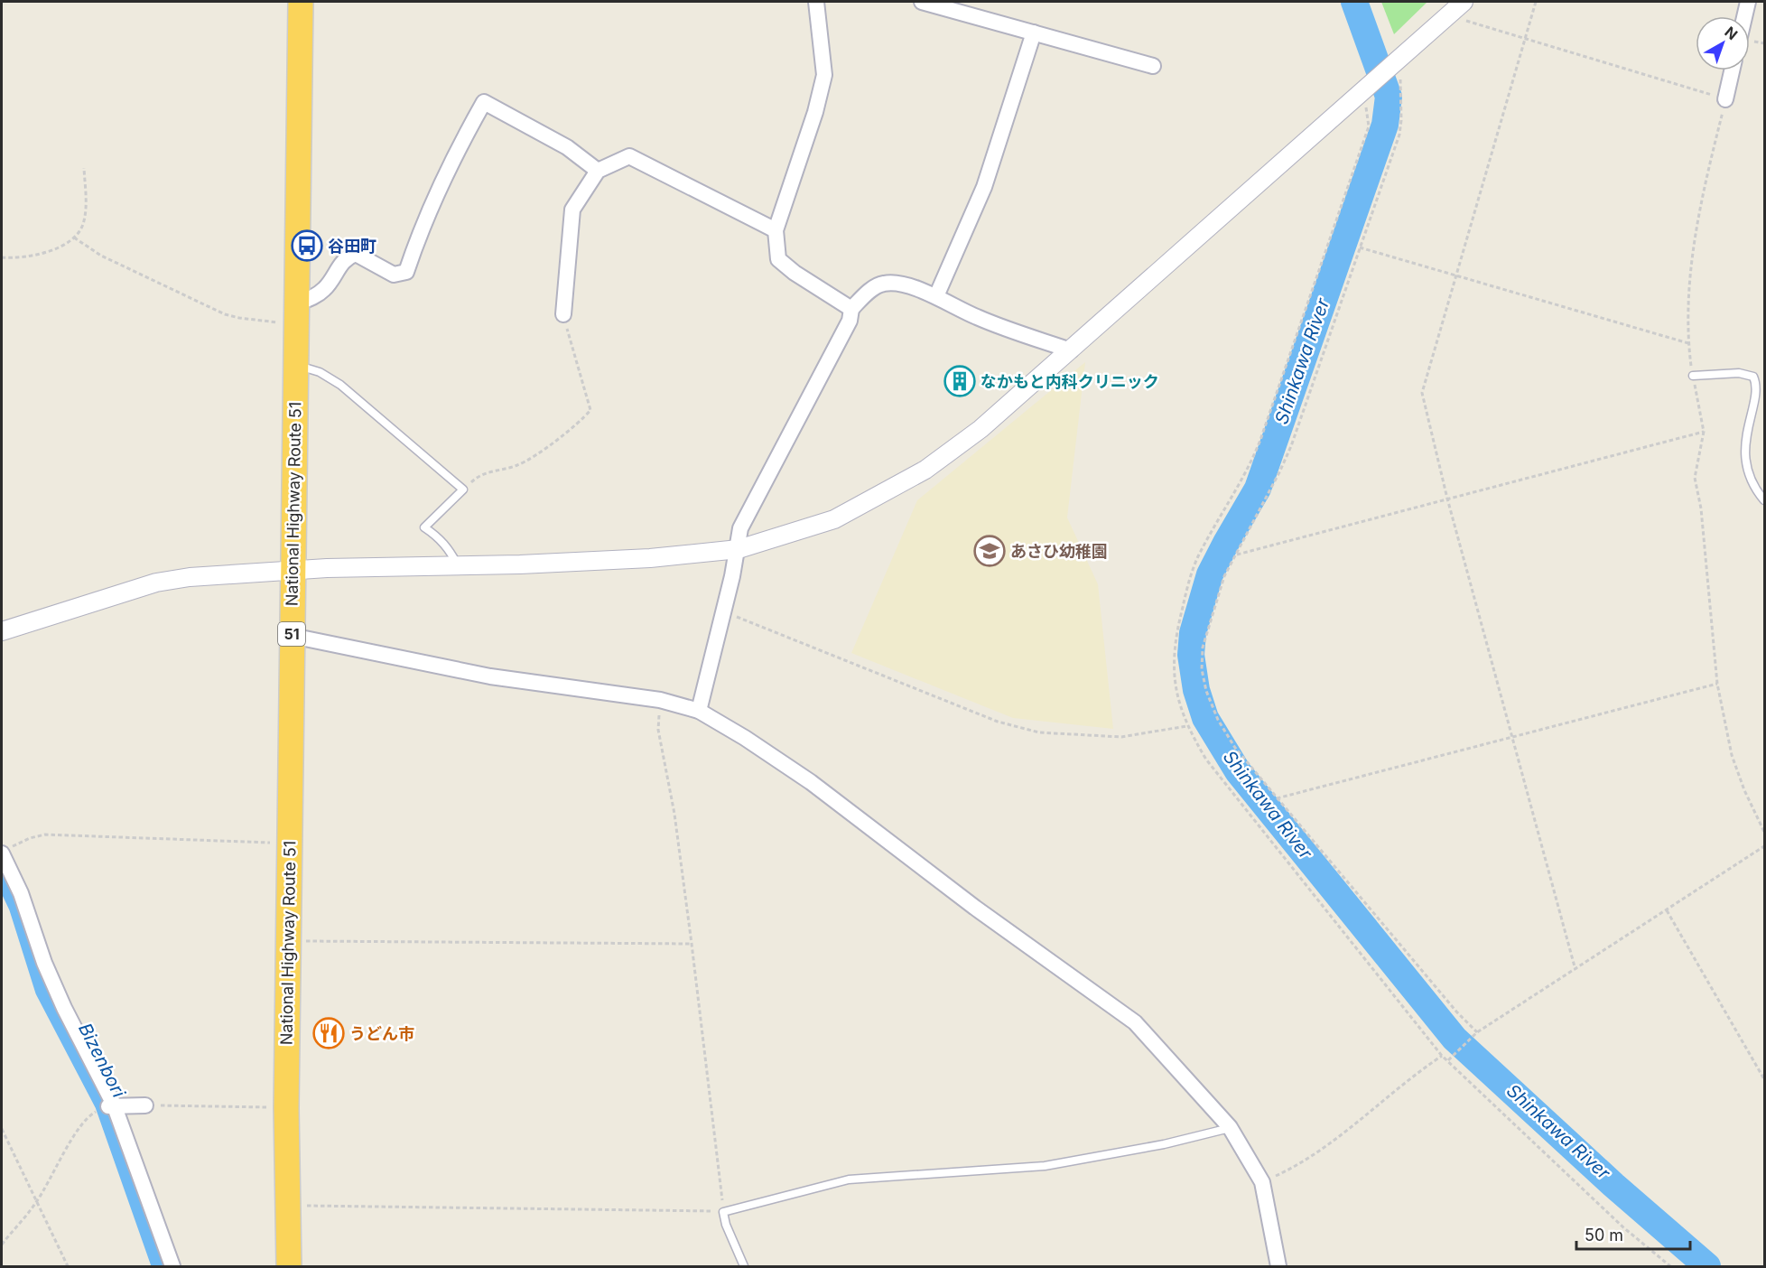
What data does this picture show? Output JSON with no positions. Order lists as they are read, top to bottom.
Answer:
{
  "streets": {
    "highway": ["National Highway Route 51", "51"]
  },
  "water": ["Shinkawa River", "Bizenbori"],
  "places": {
    "bus stop": ["谷田町"],
    "building": ["なかもと内科クリニック"],
    "school or university": ["あさひ幼稚園"],
    "restaurant": ["うどん市"]
  },
  "scale_bar": "50 m",
  "north": "top right"
}
